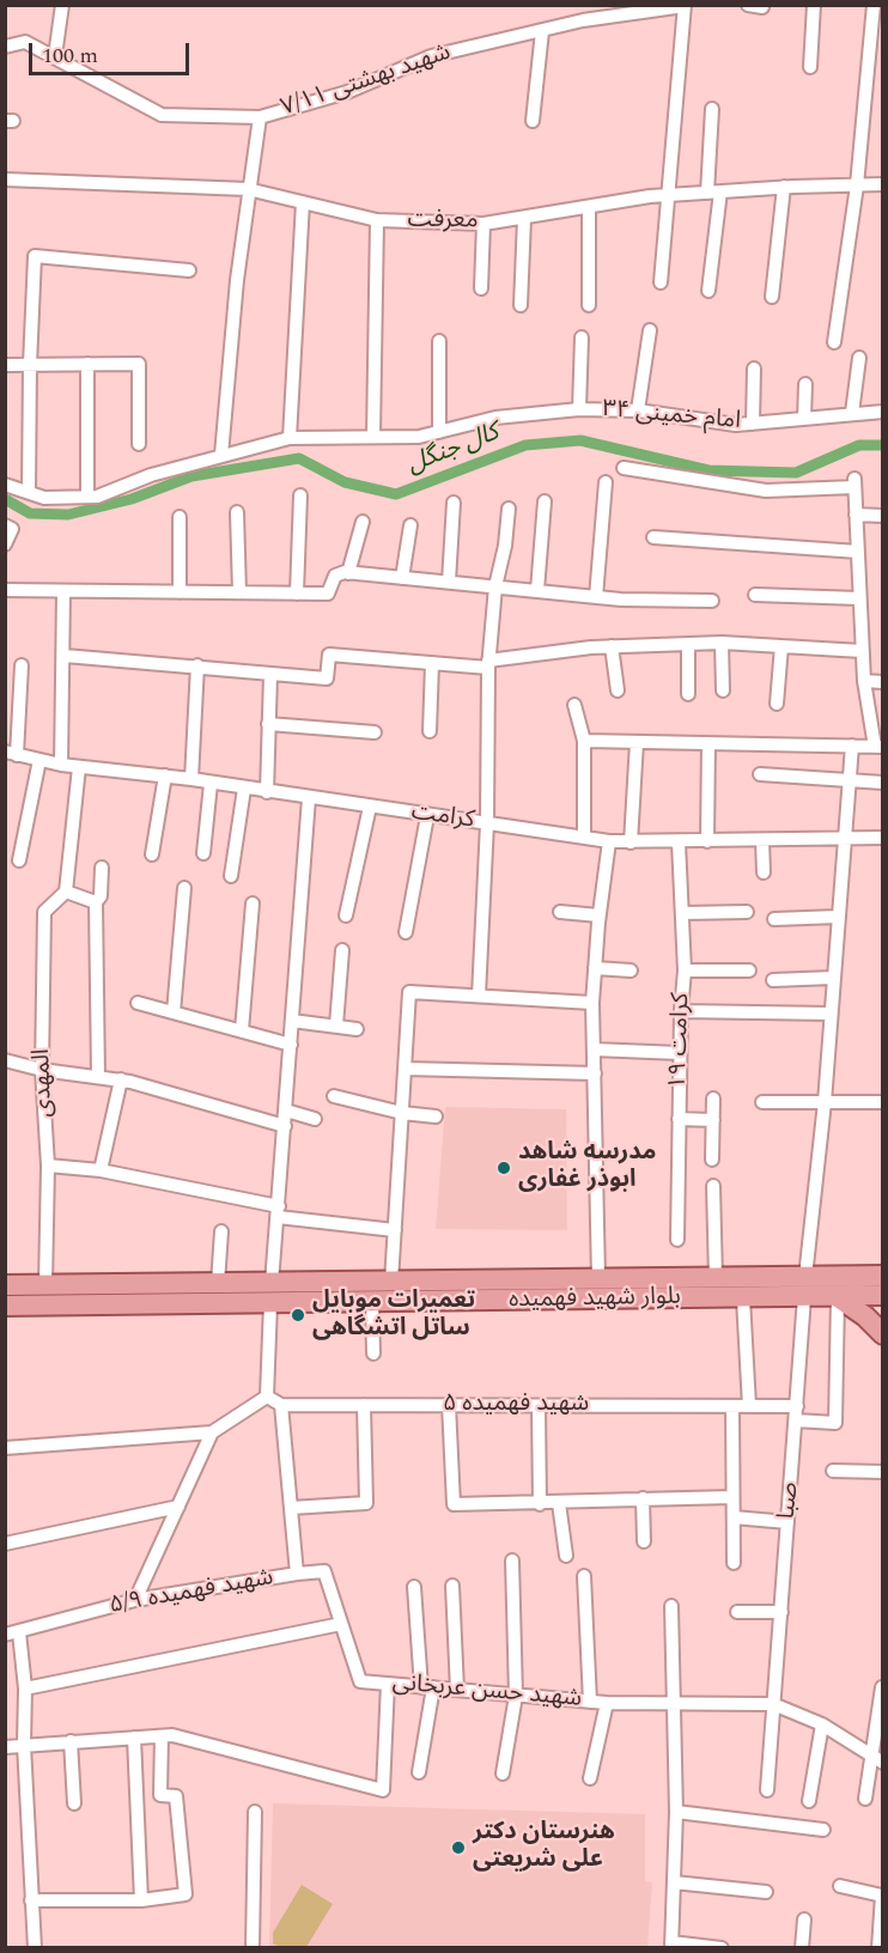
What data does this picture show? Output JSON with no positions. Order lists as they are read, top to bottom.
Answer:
{
  "streets": {
    "main road": ["بلوار شهید فهمیده"],
    "street": [
      "شهید بهشتی ۷/۱۱",
      "معرفت",
      "امام خمینی ۳۴",
      "کرامت",
      "کرامت ۱۹",
      "المهدی",
      "شهید فهمیده ۵",
      "صبا",
      "شهید فهمیده ۵/۹",
      "شهید حسن عربخانی"
    ]
  },
  "crossings": [
    ["کرامت", "کرامت ۱۹"],
    ["المهدی", "بلوار شهید فهمیده"],
    ["بلوار شهید فهمیده", "صبا"],
    ["شهید فهمیده ۵", "صبا"],
    ["شهید فهمیده ۵", "شهید فهمیده ۵/۹"],
    ["صبا", "شهید حسن عربخانی"]
  ],
  "water": ["کال جنگل"],
  "places": ["مدرسه شاهد ابوذر غفاری", "تعمیرات موبایل ساتل اتشگاهی", "هنرستان دکتر علی شریعتی"],
  "scale_bar": "100 m"
}
